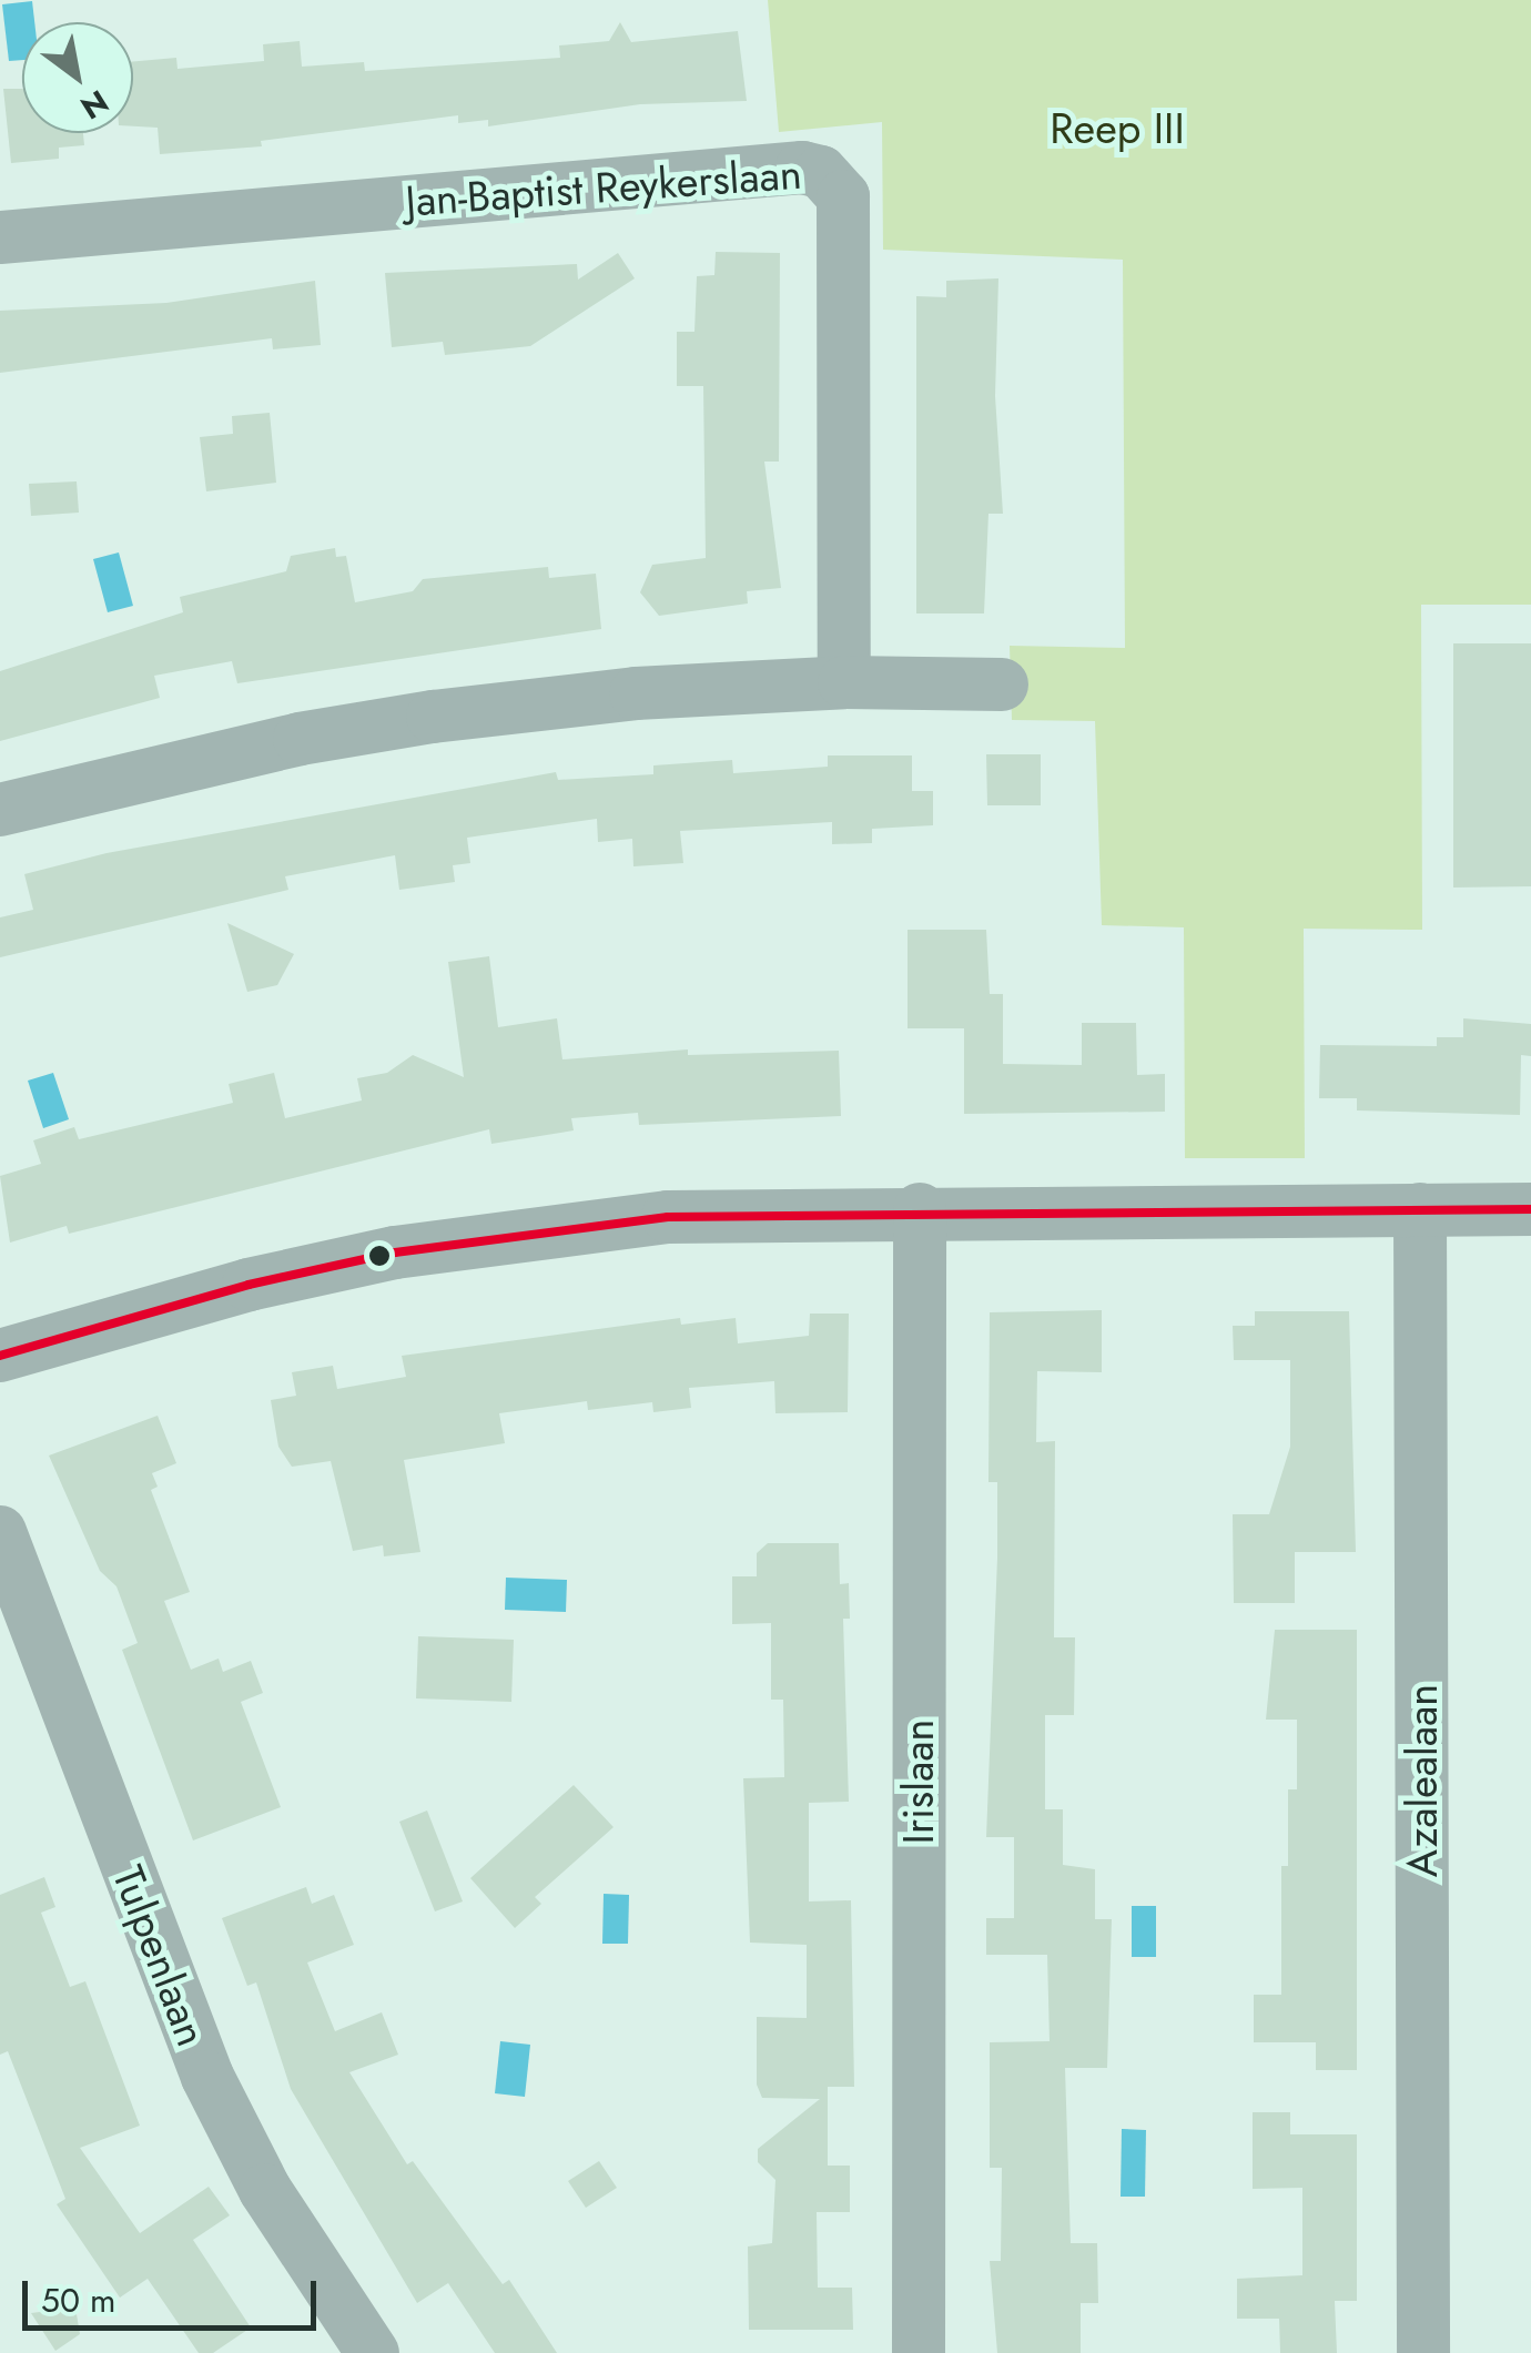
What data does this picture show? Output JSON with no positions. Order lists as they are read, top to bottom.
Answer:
{
  "streets": {
    "street": [
      "Jan-Baptist Reykerslaan",
      "Azalealaan",
      "Irislaan",
      "Tulpenlaan"
    ]
  },
  "parks": ["Reep III"],
  "scale_bar": "50 m",
  "north": "bottom right"
}
